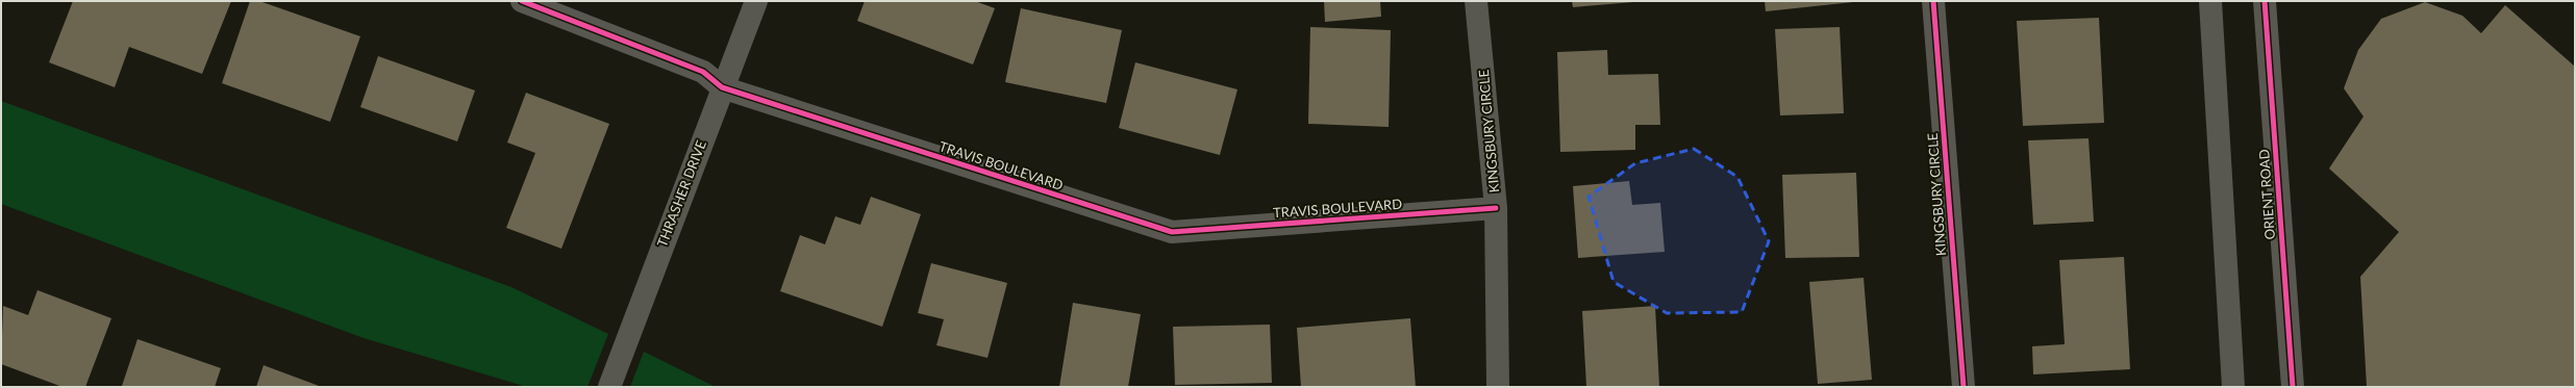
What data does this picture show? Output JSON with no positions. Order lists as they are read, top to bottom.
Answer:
{
  "streets": {
    "street": [
      "KINGSBURY CIRCLE",
      "TRAVIS BOULEVARD",
      "THRASHER DRIVE",
      "ORIENT ROAD"
    ]
  },
  "crossings": [
    ["KINGSBURY CIRCLE", "TRAVIS BOULEVARD"],
    ["TRAVIS BOULEVARD", "THRASHER DRIVE"]
  ]
}
